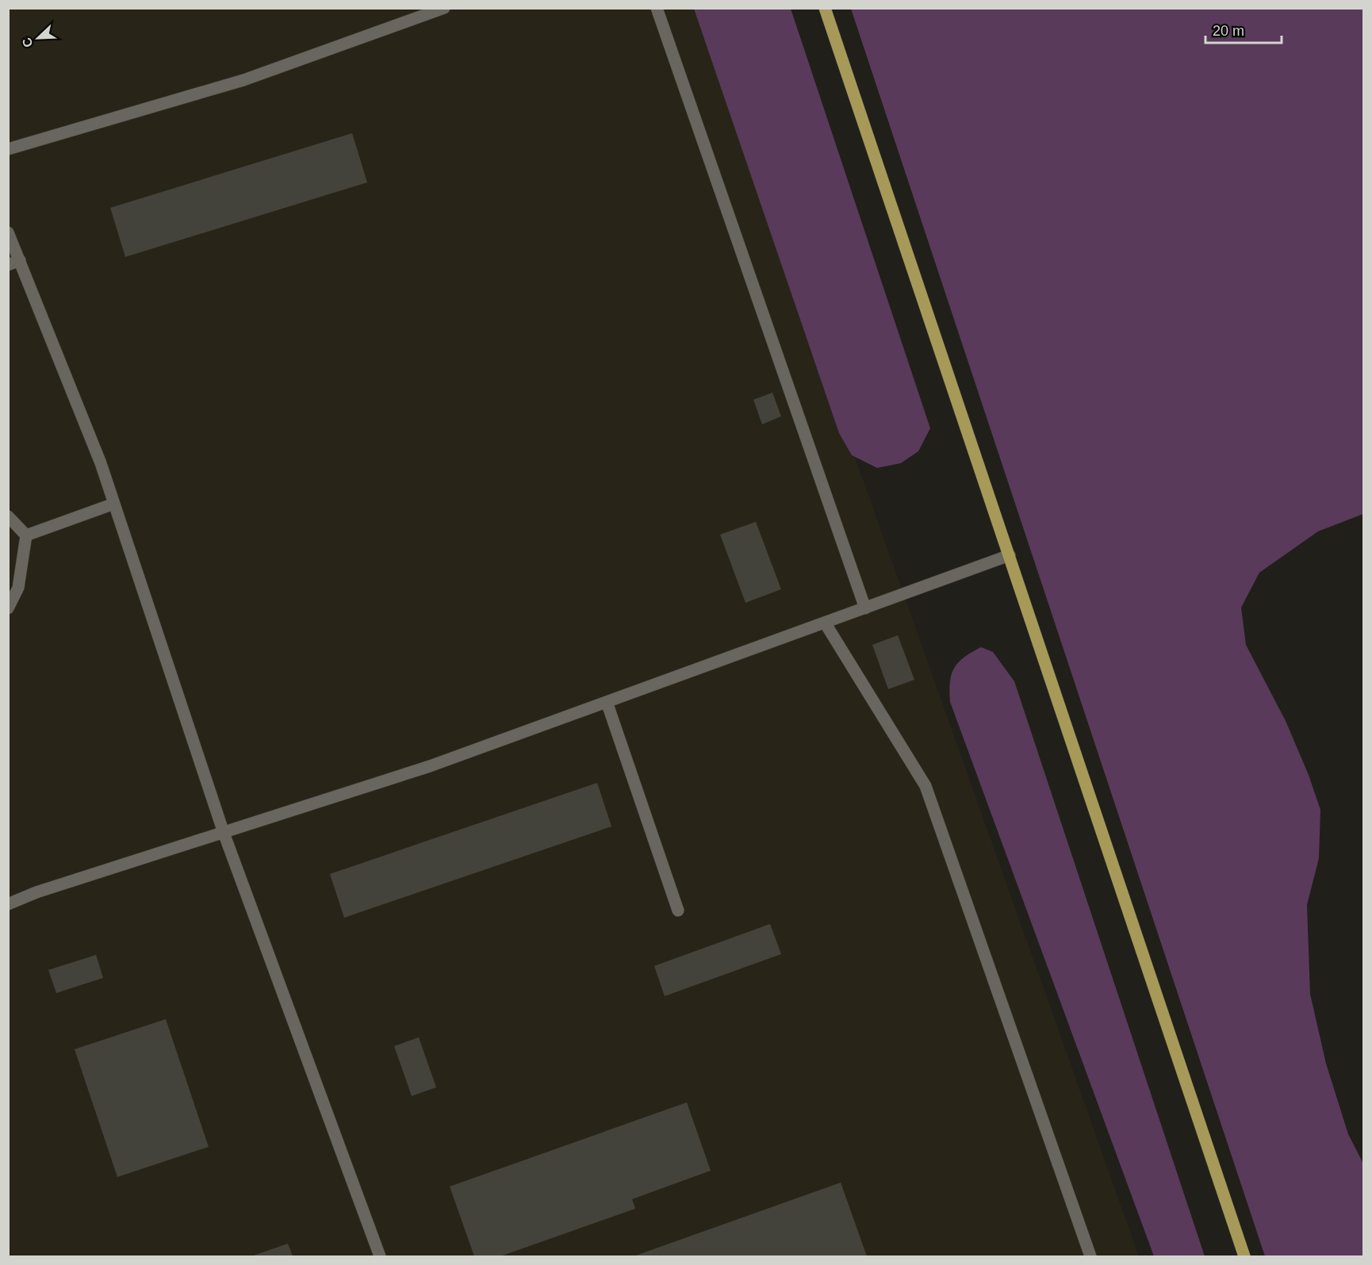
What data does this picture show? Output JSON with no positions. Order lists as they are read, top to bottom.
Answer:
{
  "scale_bar": "20 m",
  "north": "bottom left"
}
